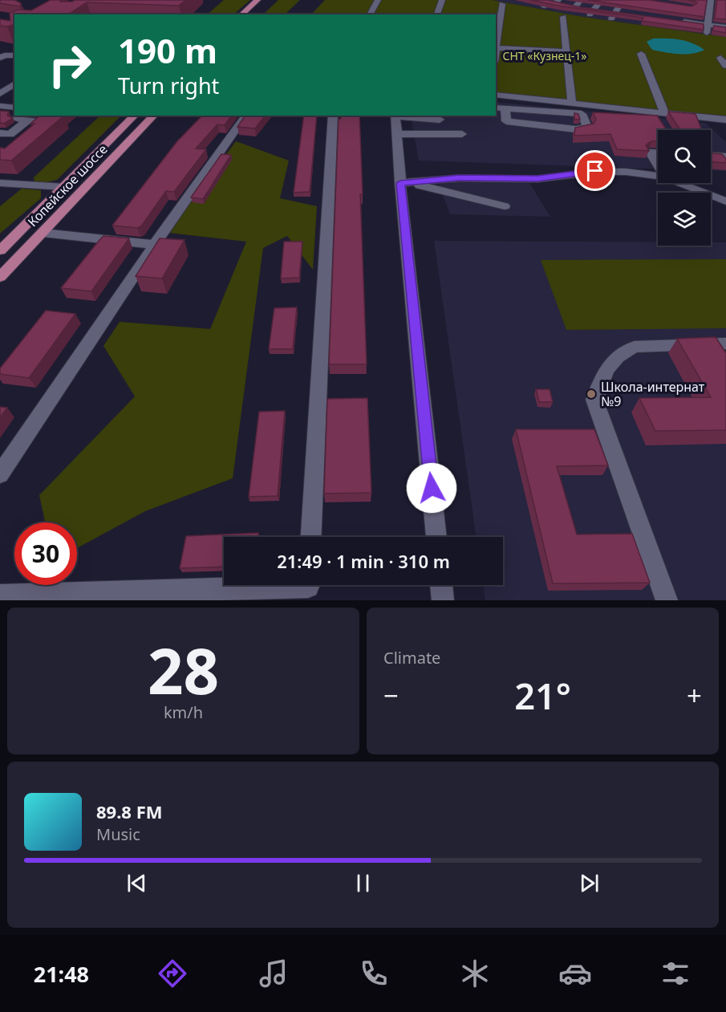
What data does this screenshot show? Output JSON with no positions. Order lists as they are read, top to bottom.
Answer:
{
  "streets": {
    "main road": ["Копейское шоссе"]
  },
  "parks": ["СНТ «Кузнец-1»"],
  "places": ["Школа-интернат №9"],
  "page": {
    "turn": ["190 m", "Turn right"],
    "limit": "30",
    "trip": "21:49 · 1 min · 310 m",
    "tile": [
      ["28", "km/h"],
      "Climate"
    ],
    "heat": ["−", "21°", "+"],
    "song": ["89.8 FM", "Music"],
    "tabs": "21:48"
  }
}
